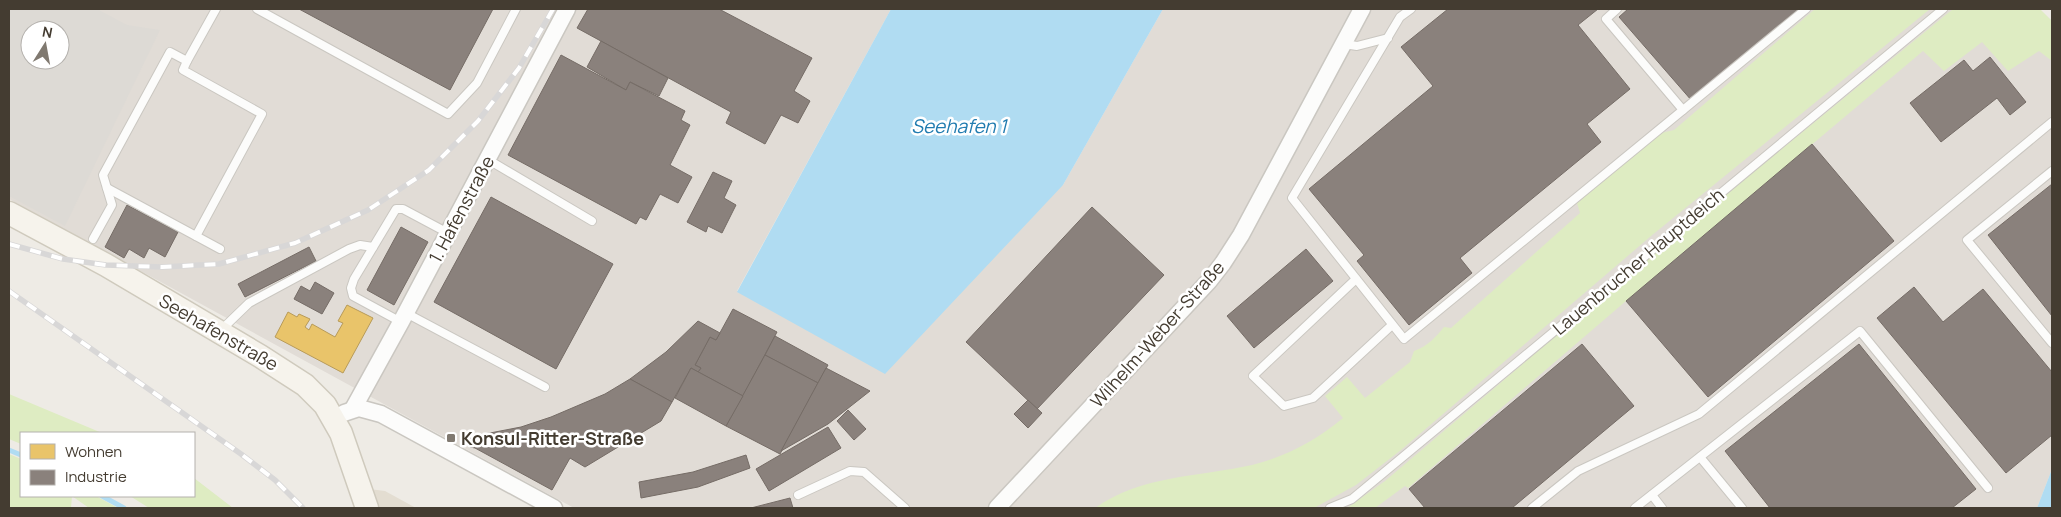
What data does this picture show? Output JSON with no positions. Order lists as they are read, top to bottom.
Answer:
{
  "streets": {
    "main road": ["Seehafenstraße"],
    "street": ["1. Hafenstraße", "Wilhelm-Weber-Straße"],
    "lane": ["Lauenbrucher Hauptdeich"]
  },
  "crossings": [
    ["1. Hafenstraße", "Seehafenstraße"]
  ],
  "water": ["Seehafen 1"],
  "places": {
    "transit": ["Konsul-Ritter-Straße"]
  },
  "legend": ["Wohnen", "Industrie"],
  "north": "top"
}
